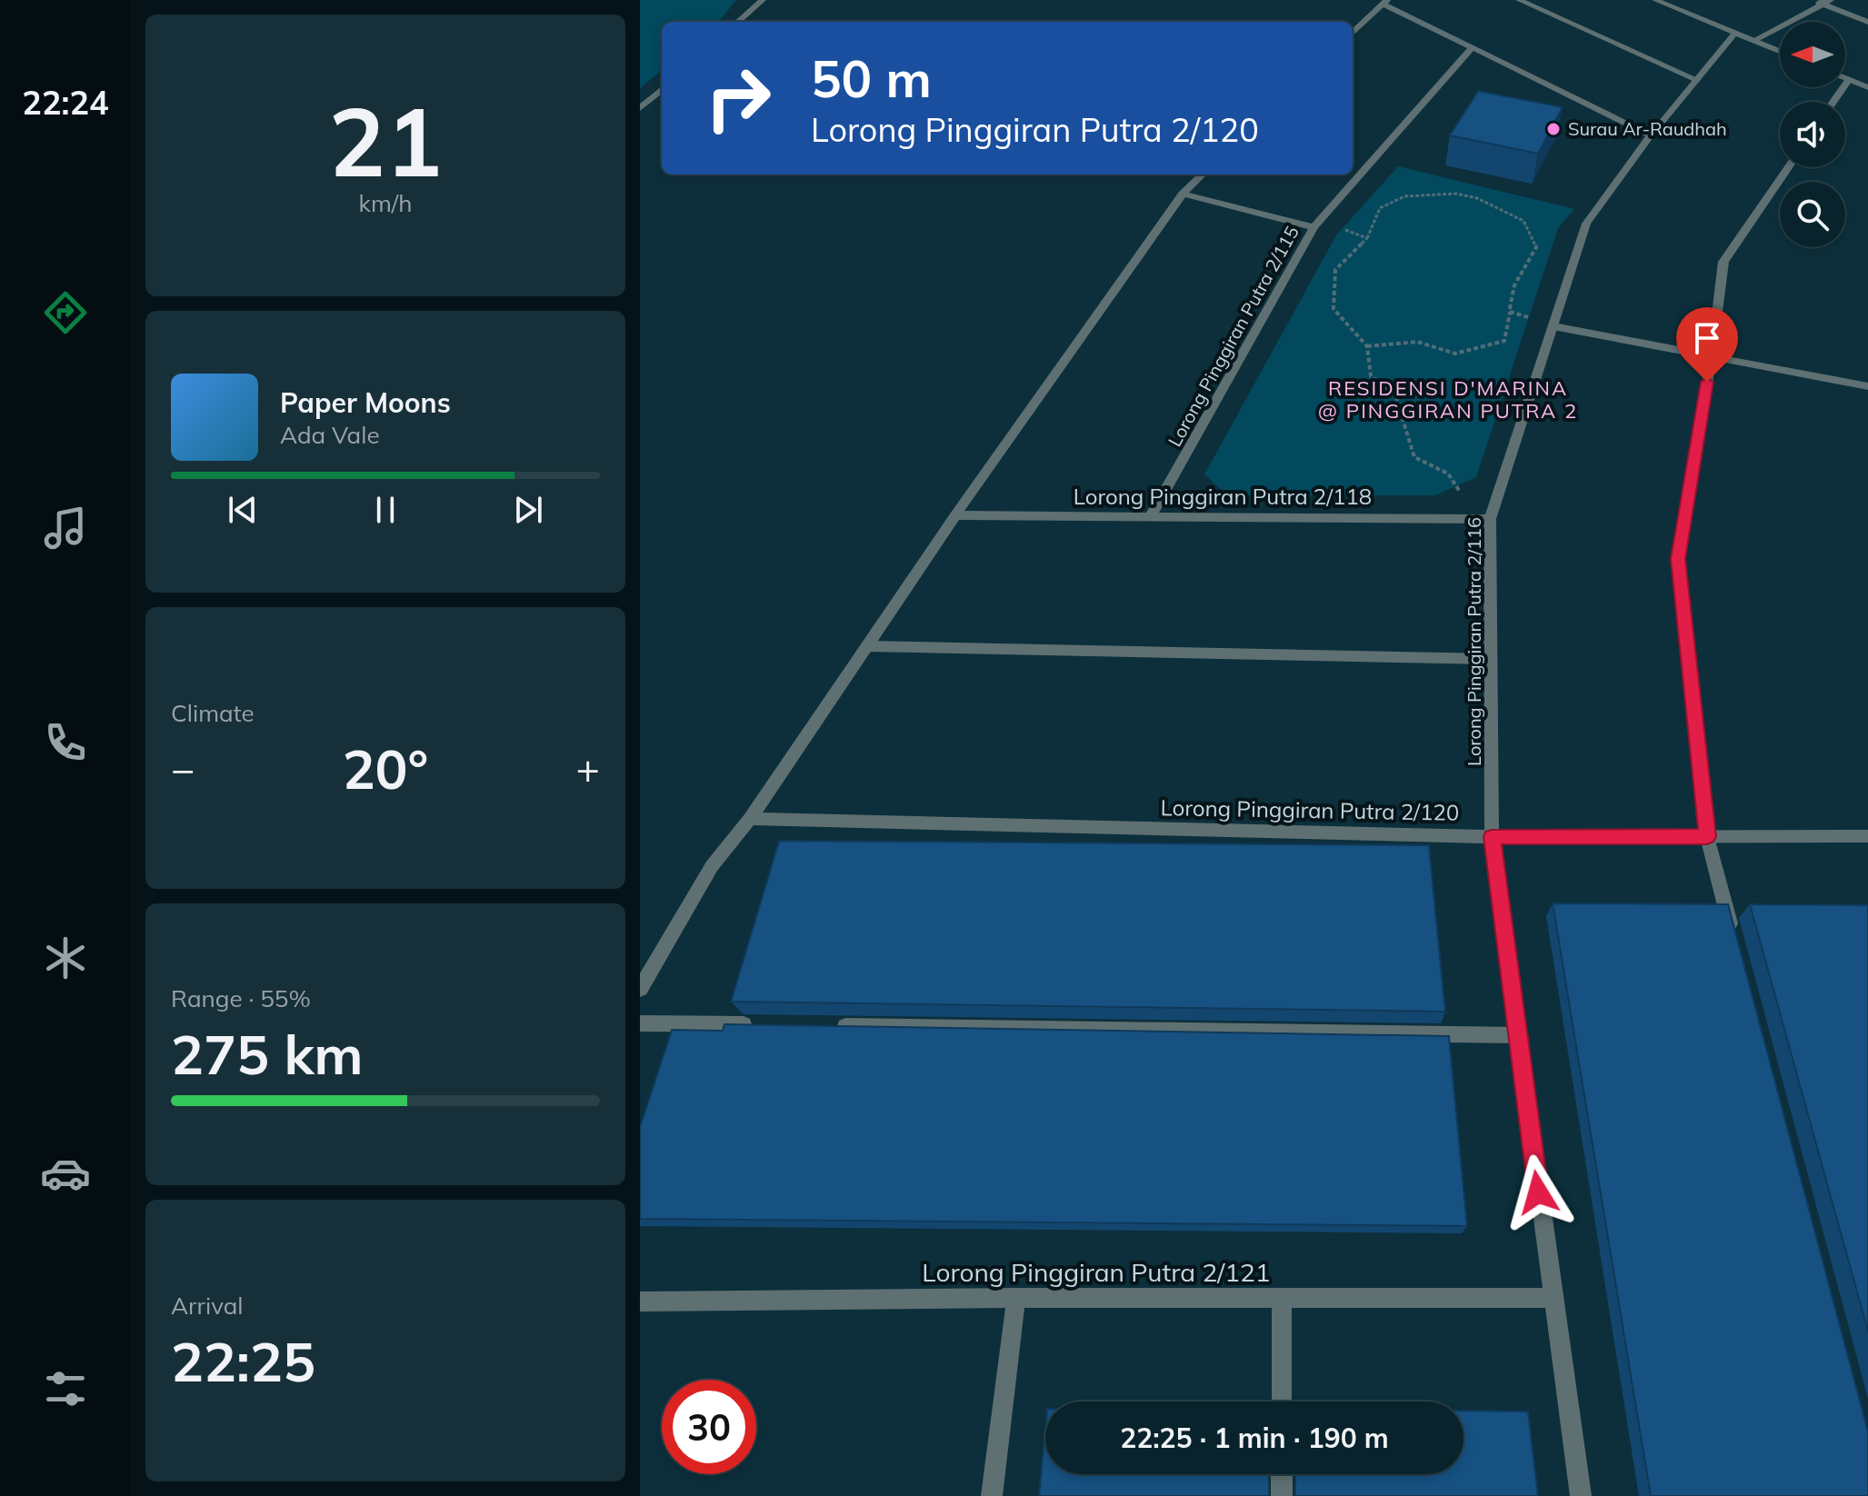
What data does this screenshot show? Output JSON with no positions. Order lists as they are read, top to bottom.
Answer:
{
  "streets": {
    "street": [
      "Lorong Pinggiran Putra 2/115",
      "Lorong Pinggiran Putra 2/118",
      "Lorong Pinggiran Putra 2/116",
      "Lorong Pinggiran Putra 2/120",
      "Lorong Pinggiran Putra 2/121"
    ]
  },
  "crossings": [
    ["Lorong Pinggiran Putra 2/115", "Lorong Pinggiran Putra 2/118"],
    ["Lorong Pinggiran Putra 2/118", "Lorong Pinggiran Putra 2/116"],
    ["Lorong Pinggiran Putra 2/116", "Lorong Pinggiran Putra 2/120"],
    ["Lorong Pinggiran Putra 2/116", "Lorong Pinggiran Putra 2/121"]
  ],
  "districts": ["RESIDENSI D'MARINA @ PINGGIRAN PUTRA 2"],
  "places": ["Surau Ar-Raudhah"],
  "north": "left",
  "page": {
    "tabs": "22:24",
    "tile": [
      ["21", "km/h"],
      "Climate",
      ["Range · 55%", "275 km"],
      ["Arrival", "22:25"]
    ],
    "turn": ["50 m", "Lorong Pinggiran Putra 2/120"],
    "song": ["Paper Moons", "Ada Vale"],
    "heat": ["−", "20°", "+"],
    "limit": "30",
    "trip": "22:25 · 1 min · 190 m"
  }
}
